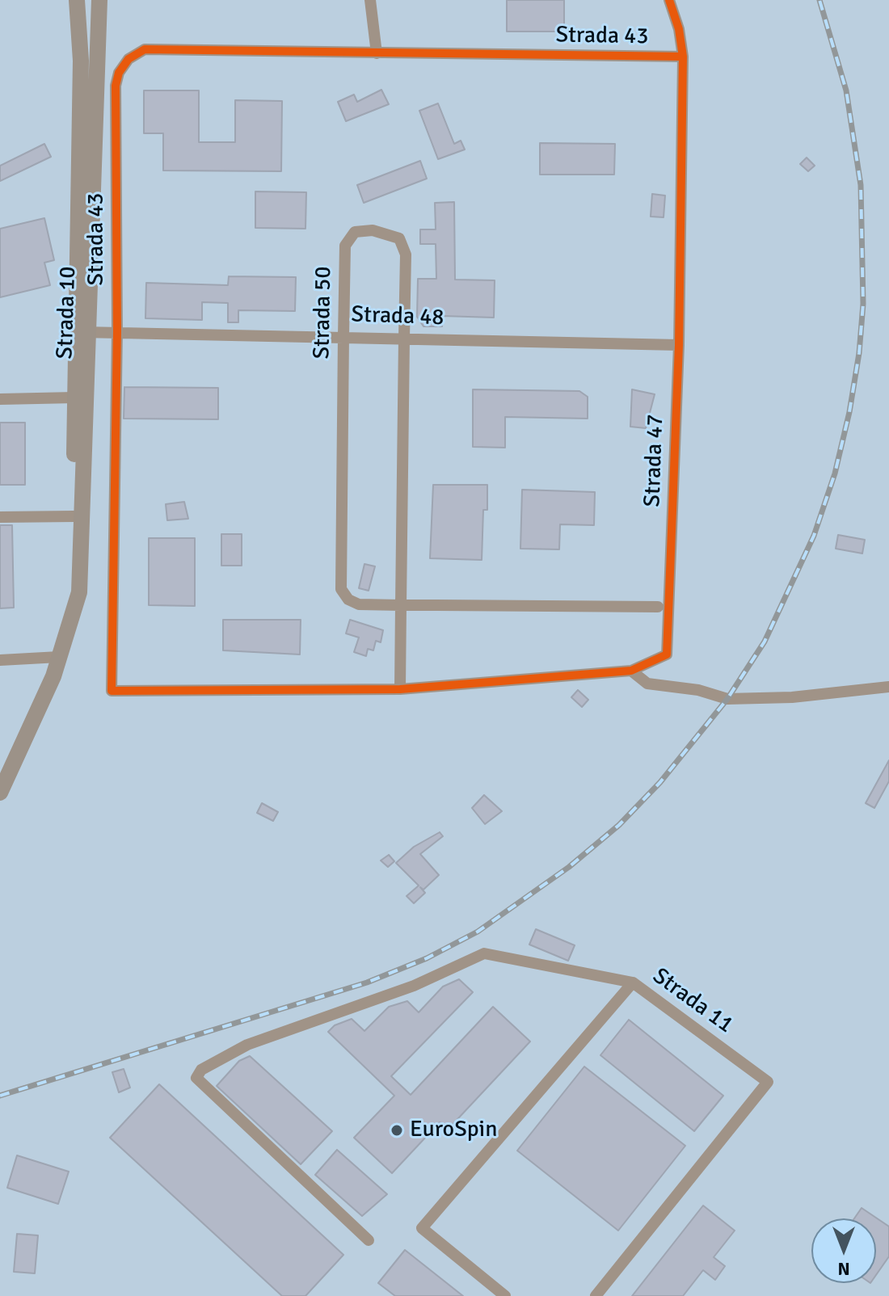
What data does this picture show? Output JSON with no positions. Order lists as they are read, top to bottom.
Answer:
{
  "streets": {
    "street": [
      "Strada 43",
      "Strada 10",
      "Strada 50",
      "Strada 48",
      "Strada 47",
      "Strada 11"
    ]
  },
  "crossings": [
    ["Strada 43", "Strada 50"],
    ["Strada 43", "Strada 48"],
    ["Strada 43", "Strada 47"],
    ["Strada 10", "Strada 48"],
    ["Strada 50", "Strada 48"],
    ["Strada 50", "Strada 47"],
    ["Strada 48", "Strada 47"]
  ],
  "places": ["EuroSpin"],
  "north": "bottom"
}
